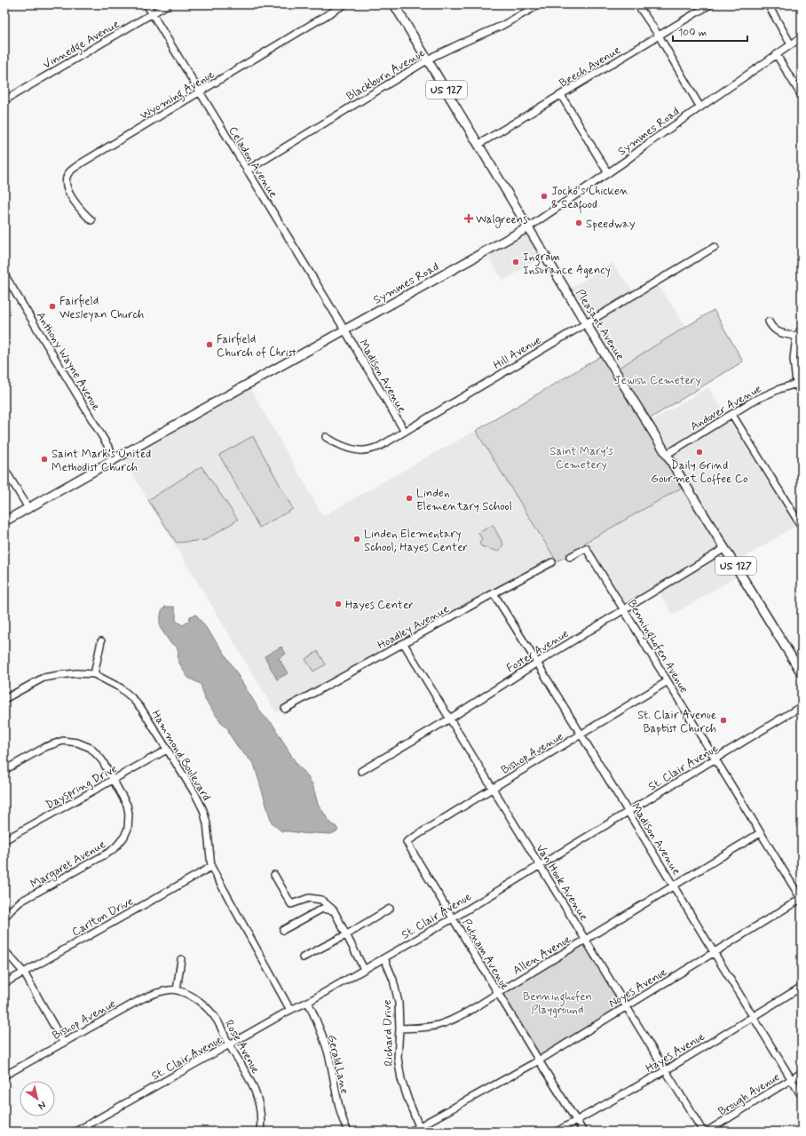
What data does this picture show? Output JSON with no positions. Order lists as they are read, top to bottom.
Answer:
{
  "streets": {
    "main road": ["US 127", "Symmes Road", "Pleasant Avenue"],
    "street": [
      "Vinnedge Avenue",
      "Beech Avenue",
      "Blackburn Avenue",
      "Wyoming Avenue",
      "Celadon Avenue",
      "Hill Avenue",
      "Anthony Wayne Avenue",
      "Madison Avenue",
      "Andover Avenue",
      "Hoadley Avenue",
      "Benninghofen Avenue",
      "Foster Avenue",
      "Bishop Avenue",
      "Hammond Boulevard",
      "St. Clair Avenue",
      "Dayspring Drive",
      "Margaret Avenue",
      "Van Hook Avenue",
      "Carlton Drive",
      "Putnam Avenue",
      "Allen Avenue",
      "Noyes Avenue",
      "Richard Drive",
      "Rose Avenue",
      "Hayes Avenue",
      "Gerald Lane",
      "Brough Avenue"
    ]
  },
  "crossings": [
    ["Vinnedge Avenue", "Celadon Avenue"],
    ["Beech Avenue", "Pleasant Avenue"],
    ["Blackburn Avenue", "Celadon Avenue"],
    ["Blackburn Avenue", "Pleasant Avenue"],
    ["Wyoming Avenue", "Celadon Avenue"],
    ["Symmes Road", "Celadon Avenue"],
    ["Symmes Road", "Pleasant Avenue"],
    ["Symmes Road", "Anthony Wayne Avenue"],
    ["Symmes Road", "Madison Avenue"],
    ["Celadon Avenue", "Madison Avenue"],
    ["Pleasant Avenue", "Hill Avenue"],
    ["Pleasant Avenue", "Andover Avenue"],
    ["Pleasant Avenue", "Foster Avenue"],
    ["Hill Avenue", "Madison Avenue"],
    ["Madison Avenue", "Hoadley Avenue"],
    ["Madison Avenue", "Foster Avenue"],
    ["Madison Avenue", "Bishop Avenue"],
    ["Madison Avenue", "St. Clair Avenue"],
    ["Madison Avenue", "Allen Avenue"],
    ["Madison Avenue", "Noyes Avenue"],
    ["Madison Avenue", "Hayes Avenue"],
    ["Madison Avenue", "Brough Avenue"],
    ["Hoadley Avenue", "Van Hook Avenue"],
    ["Benninghofen Avenue", "Foster Avenue"],
    ["Benninghofen Avenue", "Bishop Avenue"],
    ["Benninghofen Avenue", "St. Clair Avenue"],
    ["Benninghofen Avenue", "Allen Avenue"],
    ["Benninghofen Avenue", "Noyes Avenue"],
    ["Foster Avenue", "Van Hook Avenue"],
    ["Bishop Avenue", "Van Hook Avenue"],
    ["Bishop Avenue", "Putnam Avenue"],
    ["Bishop Avenue", "Rose Avenue"],
    ["Hammond Boulevard", "St. Clair Avenue"],
    ["Hammond Boulevard", "Dayspring Drive"],
    ["Hammond Boulevard", "Carlton Drive"],
    ["St. Clair Avenue", "Van Hook Avenue"],
    ["St. Clair Avenue", "Putnam Avenue"],
    ["St. Clair Avenue", "Richard Drive"],
    ["St. Clair Avenue", "Rose Avenue"],
    ["St. Clair Avenue", "Gerald Lane"],
    ["Dayspring Drive", "Margaret Avenue"],
    ["Van Hook Avenue", "Allen Avenue"],
    ["Van Hook Avenue", "Noyes Avenue"],
    ["Van Hook Avenue", "Hayes Avenue"],
    ["Putnam Avenue", "Allen Avenue"],
    ["Putnam Avenue", "Noyes Avenue"],
    ["Putnam Avenue", "Hayes Avenue"],
    ["Allen Avenue", "Richard Drive"],
    ["Noyes Avenue", "Richard Drive"]
  ],
  "parks": ["Jewish Cemetery", "Saint Mary’s Cemetery", "Benninghofen Playground"],
  "places": {
    "other": [
      "Jocko's Chicken & Seafood",
      "Speedway",
      "Ingram Insurance Agency",
      "Fairfield Wesleyan Church",
      "Fairfield Church of Christ",
      "Daily Grind Gourmet Coffee Co",
      "Saint Mark’s United Methodist Church",
      "Linden Elementary School",
      "Linden Elementary School; Hayes Center",
      "Hayes Center",
      "St. Clair Avenue Baptist Church"
    ],
    "health": ["Walgreens"]
  },
  "scale_bar": "100 m",
  "north": "bottom right"
}
